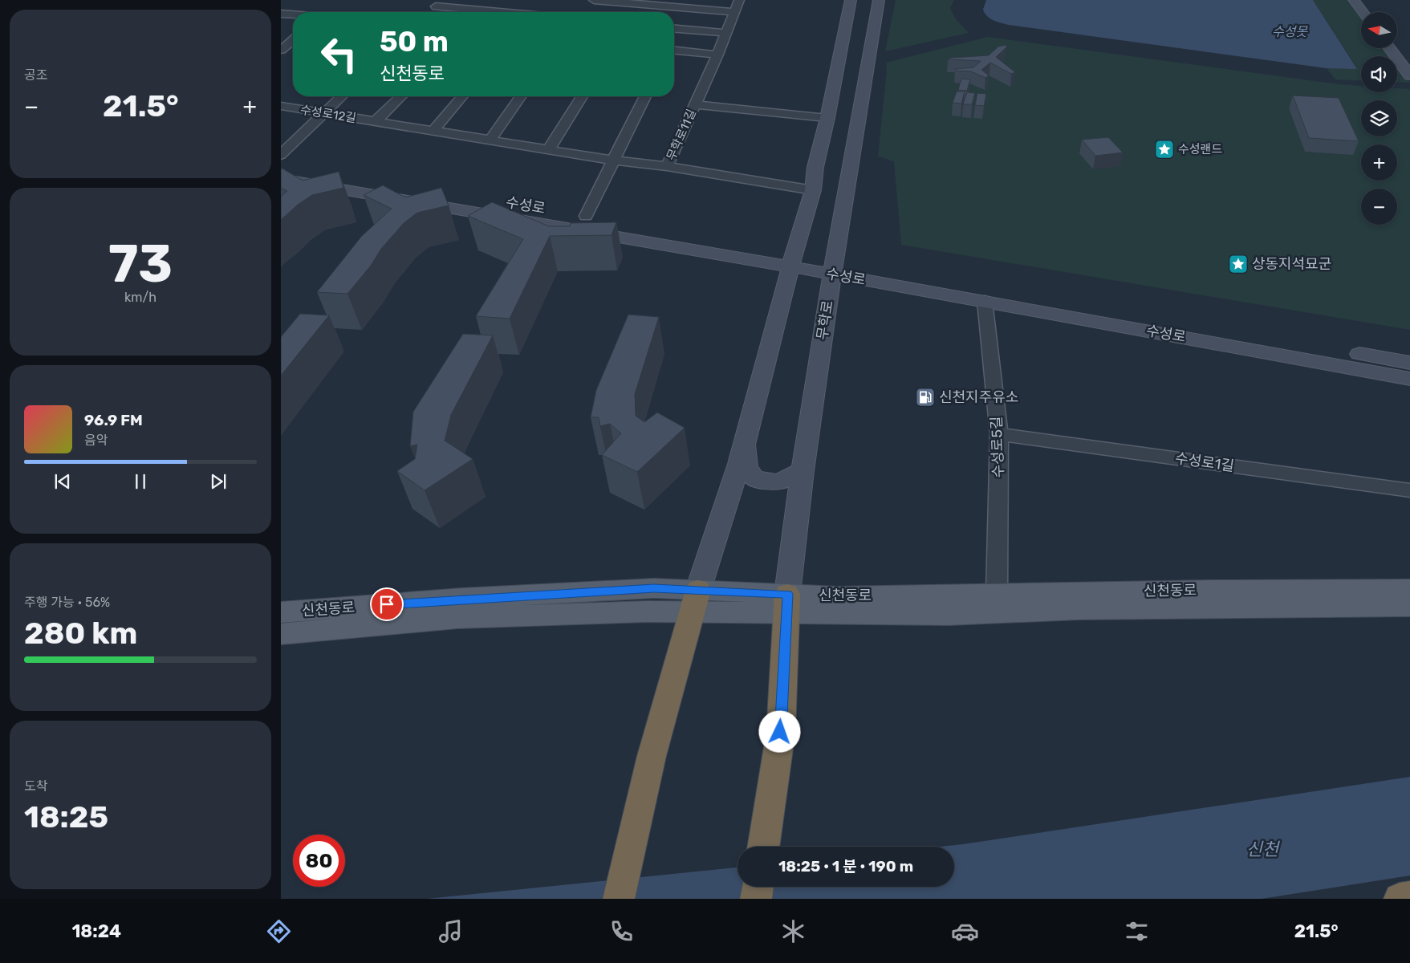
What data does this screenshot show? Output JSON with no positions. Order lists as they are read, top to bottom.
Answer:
{
  "streets": {
    "main road": ["수성로", "무학로", "신천동로"],
    "street": [
      "수성로12길",
      "무학로11길",
      "수성로5길",
      "수성로1길"
    ]
  },
  "crossings": [
    ["수성로12길", "무학로11길"],
    ["수성로", "무학로"],
    ["수성로", "수성로5길"],
    ["무학로", "신천동로"],
    ["수성로5길", "수성로1길"],
    ["수성로5길", "신천동로"]
  ],
  "water": ["수성못", "신천"],
  "places": {
    "place": ["수성랜드", "상동지석묘군"],
    "fuel station": ["신천지주유소"]
  },
  "north": "left",
  "page": {
    "tile": [
      "공조",
      ["73", "km/h"],
      ["주행 가능 · 56%", "280 km"],
      ["도착", "18:25"]
    ],
    "map_buttons": ["+", "−"],
    "turn": ["50 m", "신천동로"],
    "heat": ["−", "21.5°", "+"],
    "song": ["96.9 FM", "음악"],
    "limit": "80",
    "trip": "18:25 · 1 분 · 190 m",
    "tabs": ["18:24", "21.5°"]
  }
}
